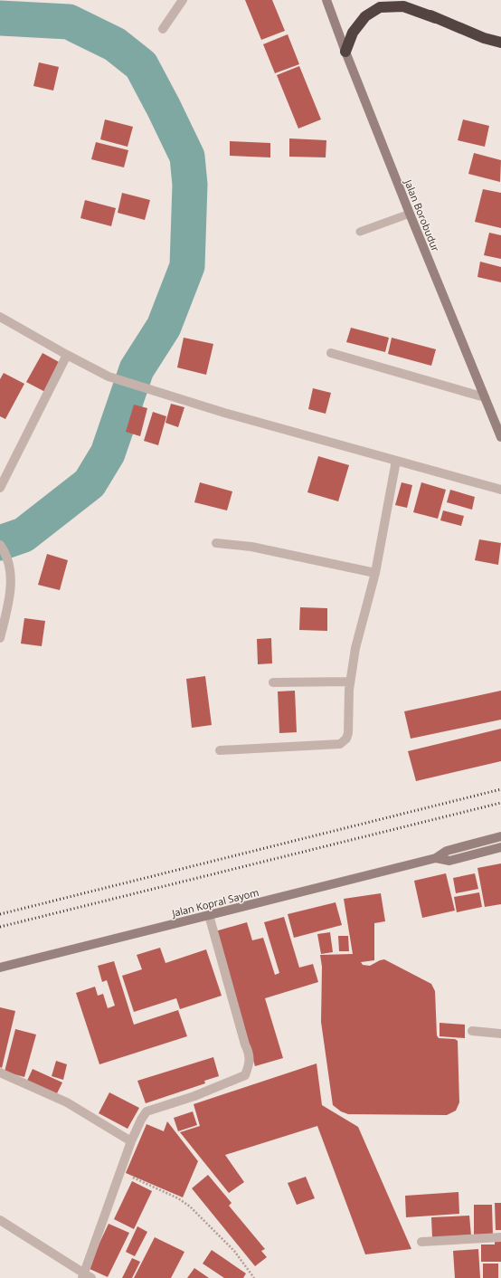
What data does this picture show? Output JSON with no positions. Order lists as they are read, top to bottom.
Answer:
{
  "streets": {
    "street": ["Jalan Borobudur", "Jalan Kopral Sayom"]
  }
}
